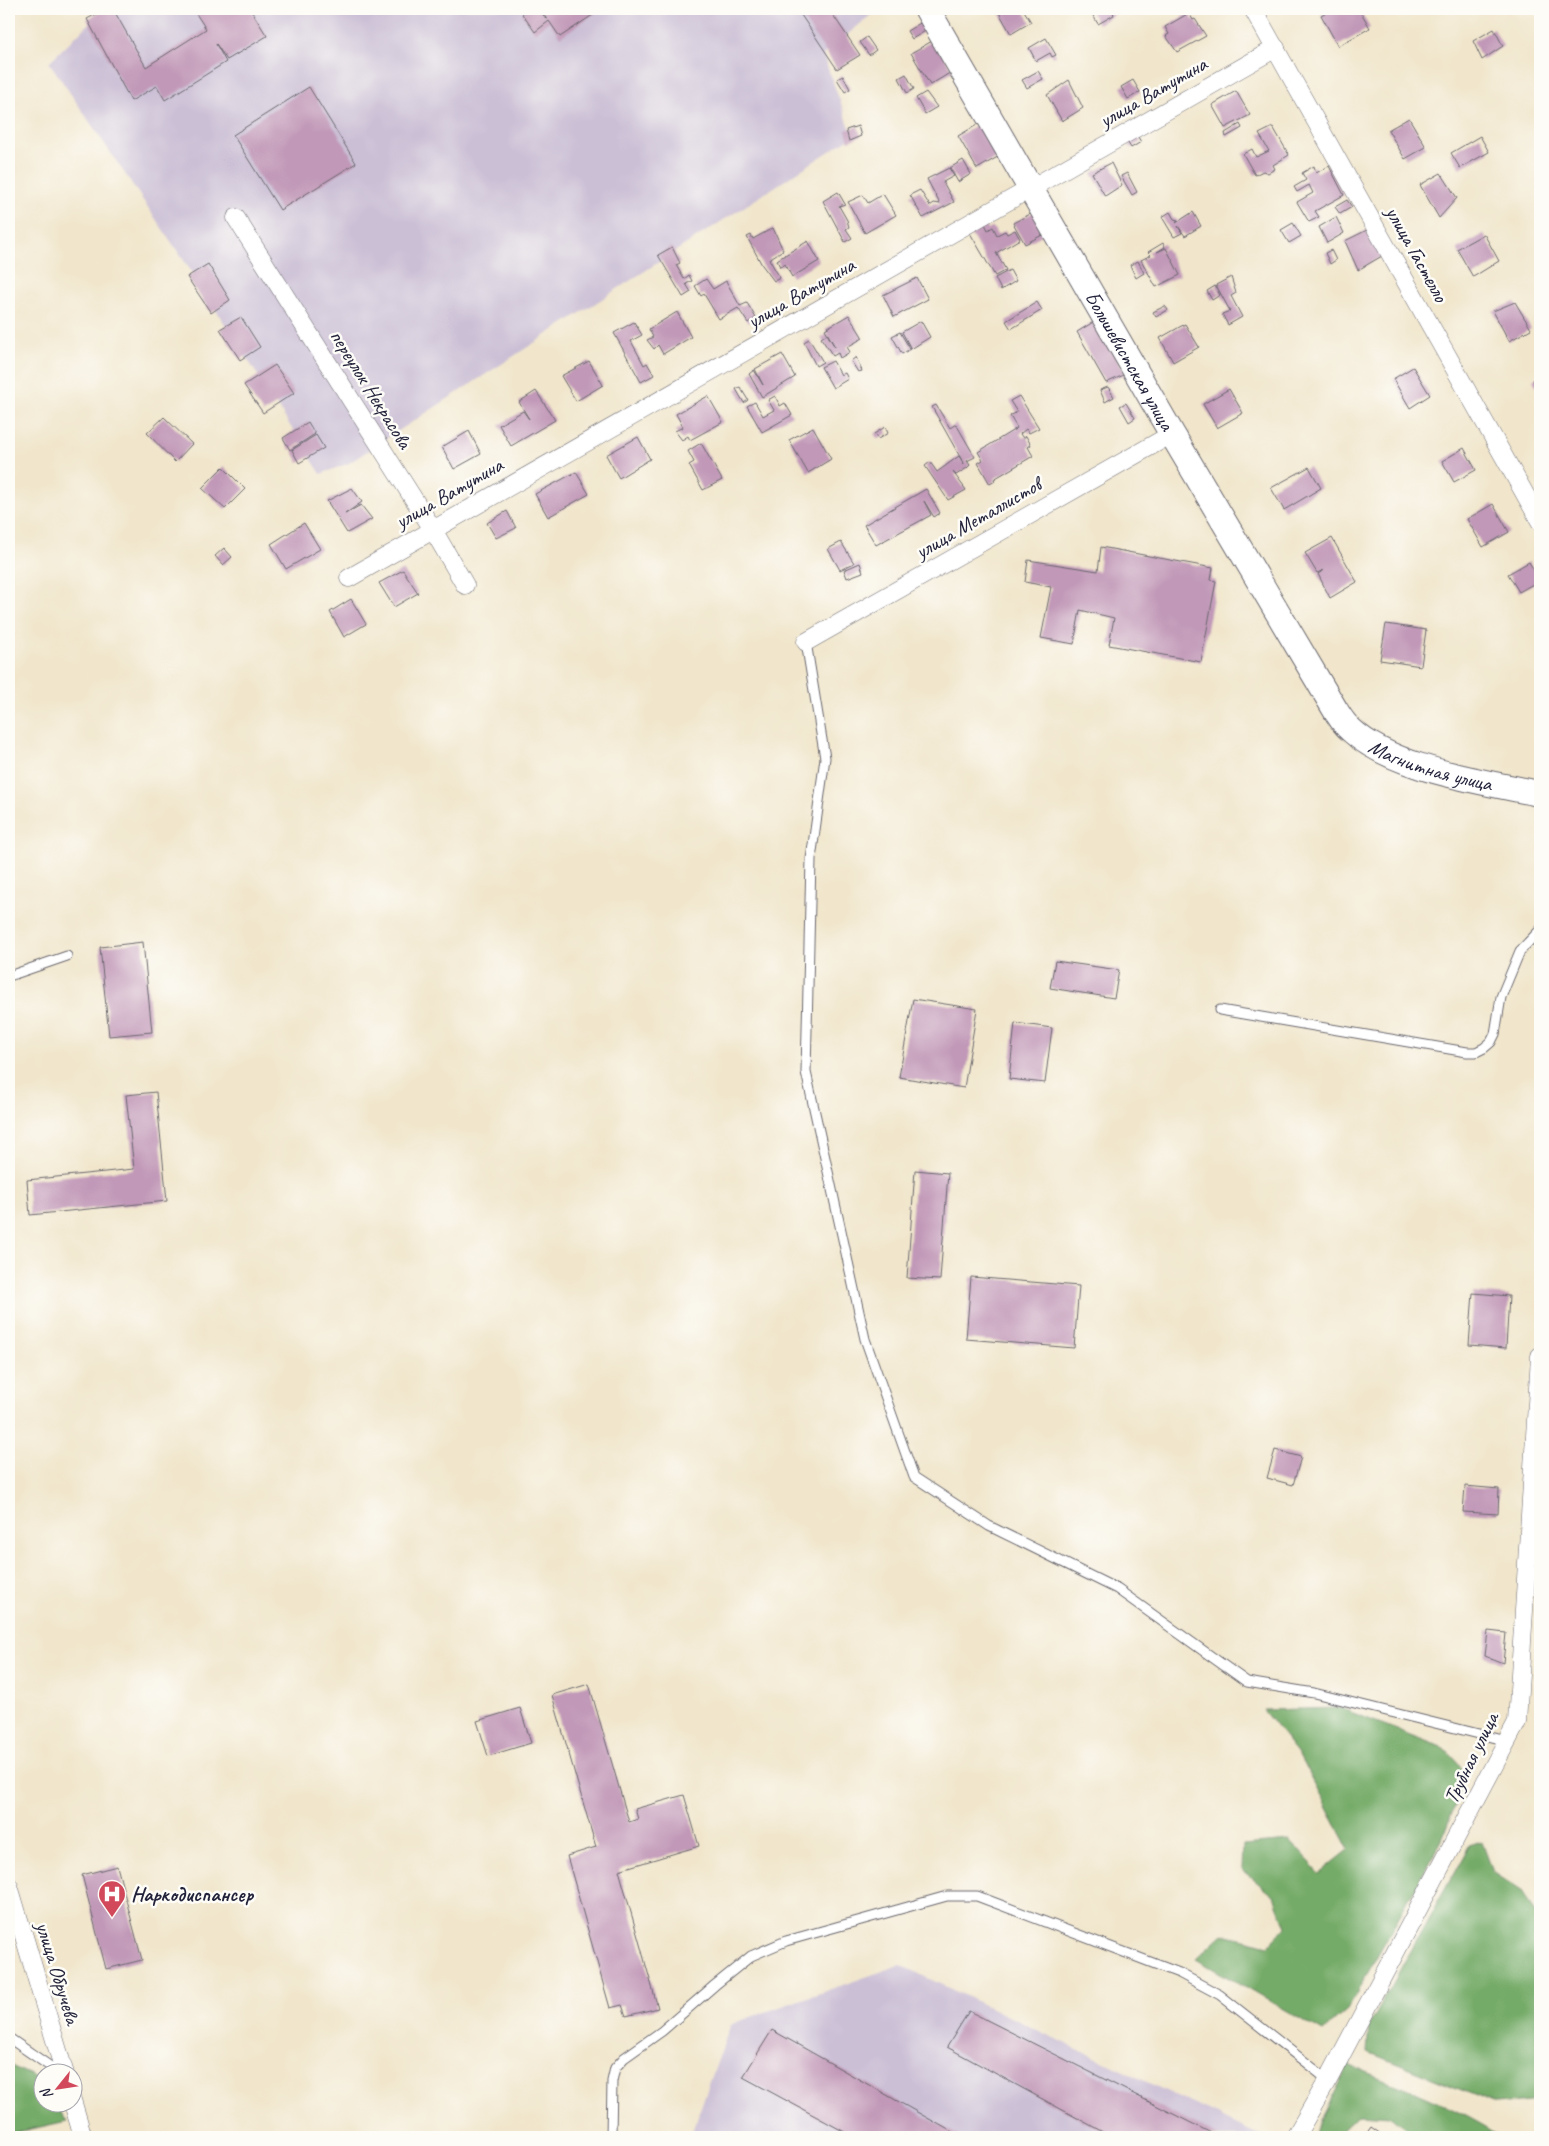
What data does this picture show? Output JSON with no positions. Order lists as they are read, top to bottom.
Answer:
{
  "streets": {
    "street": [
      "улица Ватутина",
      "улица Гастелло",
      "Большевистская улица",
      "переулок Некрасова",
      "улица Металлистов",
      "Магнитная улица",
      "Трубная улица",
      "улица Обручева"
    ]
  },
  "crossings": [
    ["улица Ватутина", "улица Гастелло"],
    ["улица Ватутина", "Большевистская улица"],
    ["улица Ватутина", "переулок Некрасова"],
    ["Большевистская улица", "улица Металлистов"],
    ["Большевистская улица", "Магнитная улица"]
  ],
  "places": {
    "hospital": ["Наркодиспансер"]
  },
  "north": "bottom left"
}
